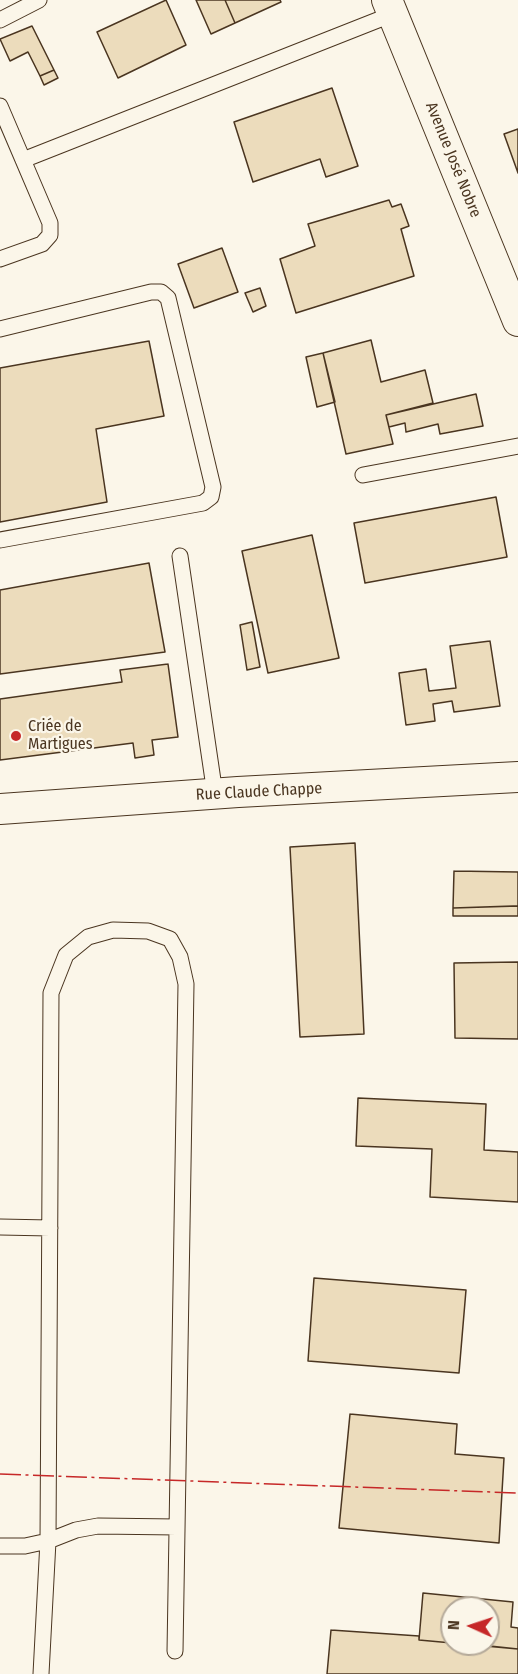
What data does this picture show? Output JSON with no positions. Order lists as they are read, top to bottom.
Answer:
{
  "streets": {
    "street": ["Avenue José Nobre", "Rue Claude Chappe"]
  },
  "places": ["Criée de Martigues"],
  "north": "left"
}
